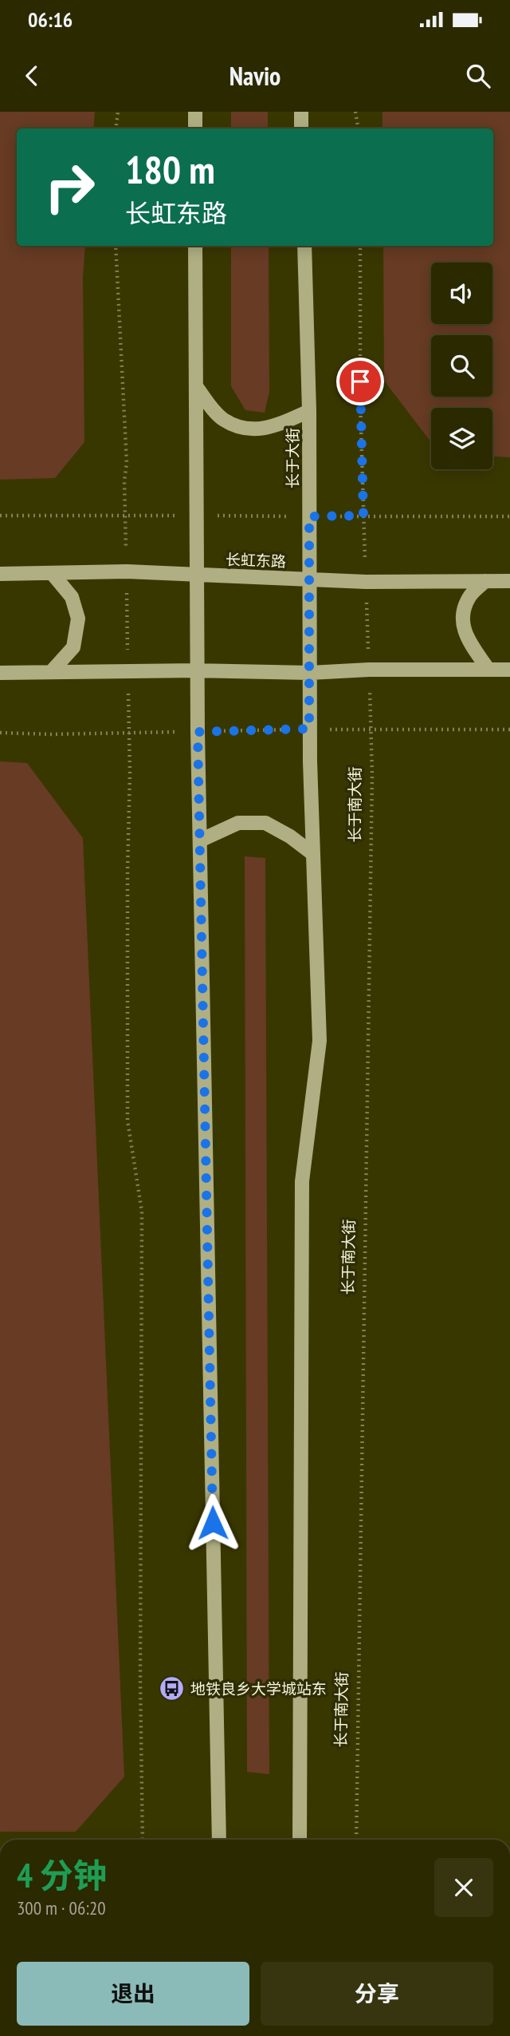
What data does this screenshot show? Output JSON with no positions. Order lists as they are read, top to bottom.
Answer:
{
  "streets": {
    "main road": ["长于大街", "长虹东路"],
    "path": ["长于南大街"]
  },
  "crossings": [
    ["长于大街", "长虹东路"]
  ],
  "places": {
    "bus stop": ["地铁良乡大学城站东"]
  },
  "page": {
    "status": "06:16",
    "header": "Navio",
    "turn": ["180 m", "长虹东路"],
    "heading": ["4 分钟", "300 m · 06:20"],
    "buttons": ["退出", "分享"]
  }
}
